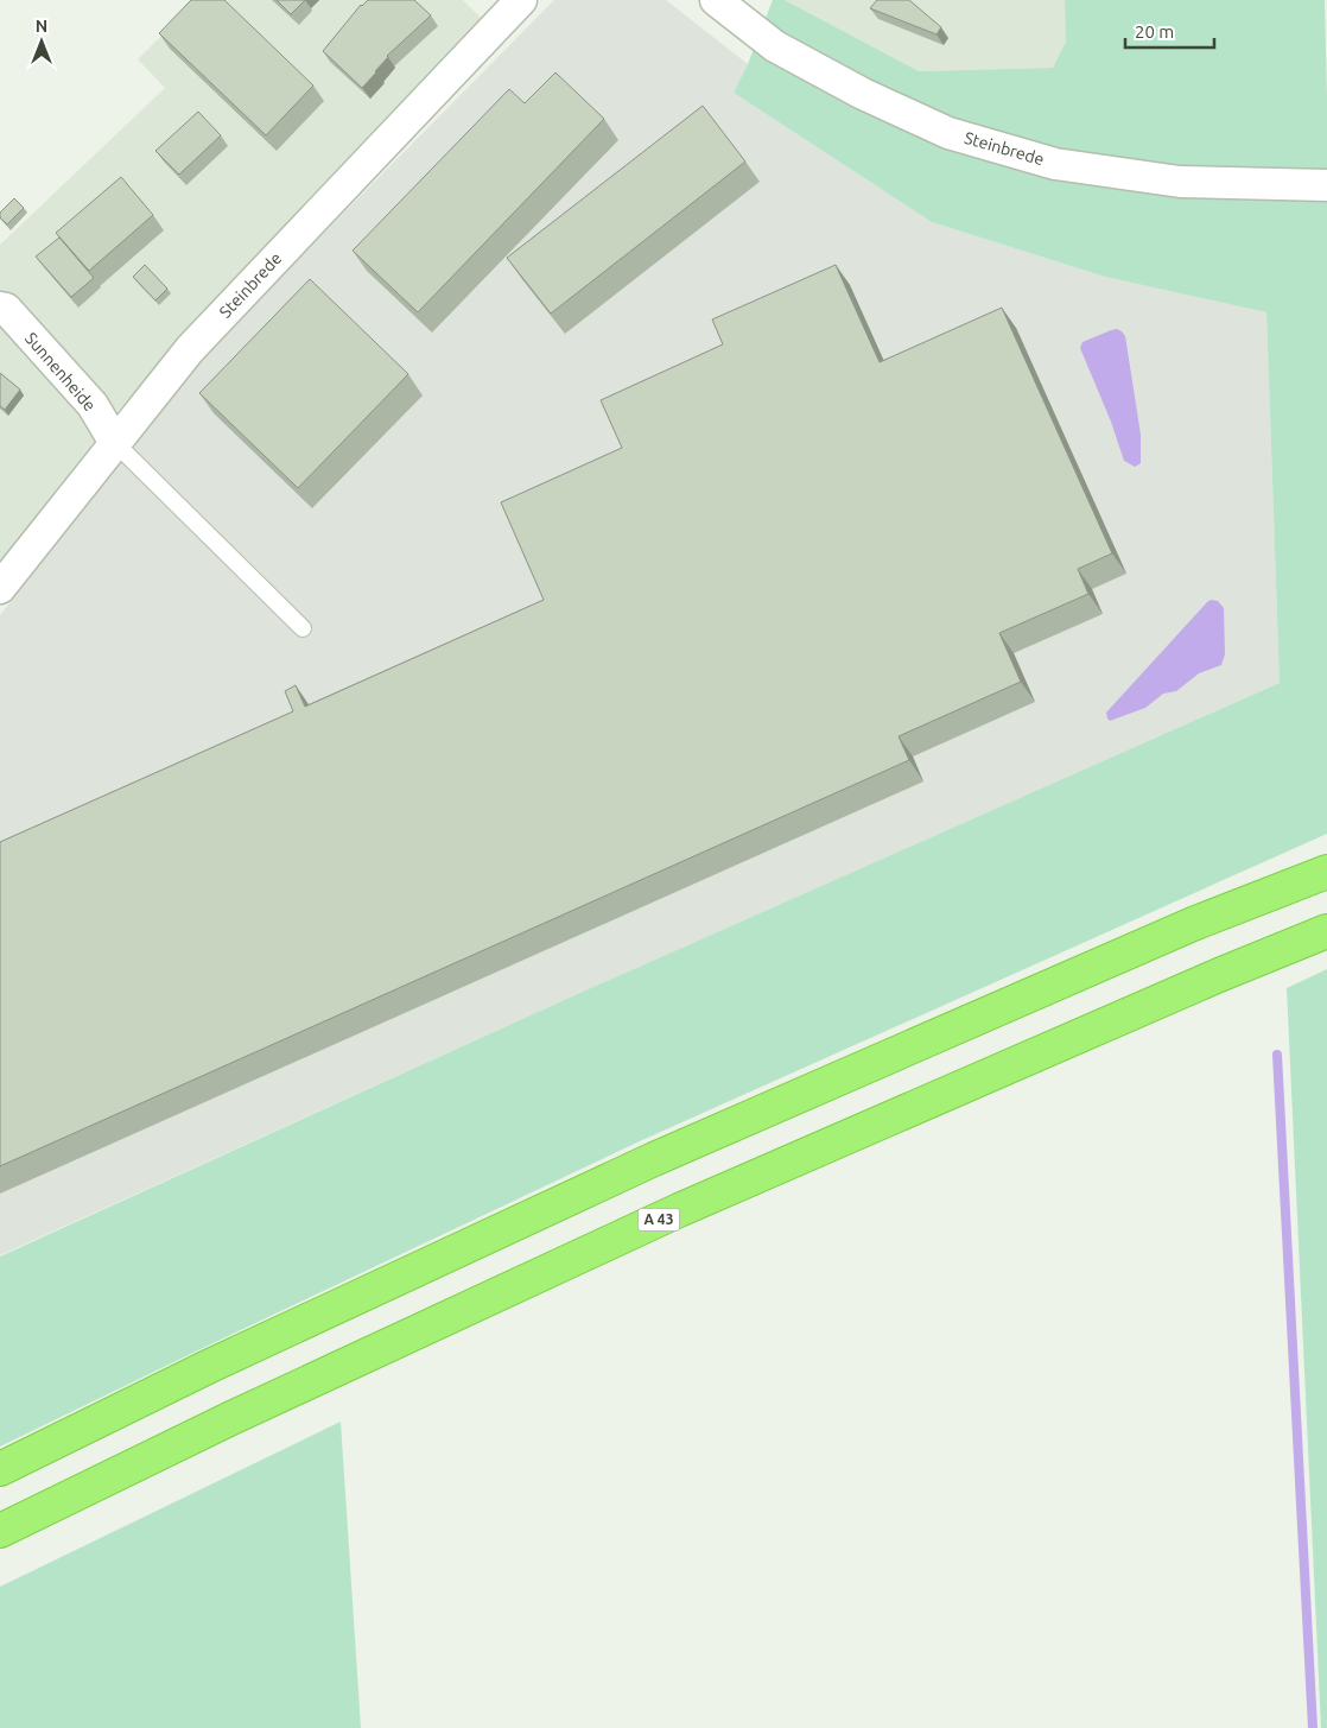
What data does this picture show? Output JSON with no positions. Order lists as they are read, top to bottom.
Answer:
{
  "streets": {
    "highway": ["A 43"],
    "street": ["Steinbrede", "Sunnenheide"]
  },
  "crossings": [
    ["Steinbrede", "Sunnenheide"]
  ],
  "scale_bar": "20 m",
  "north": "top"
}
